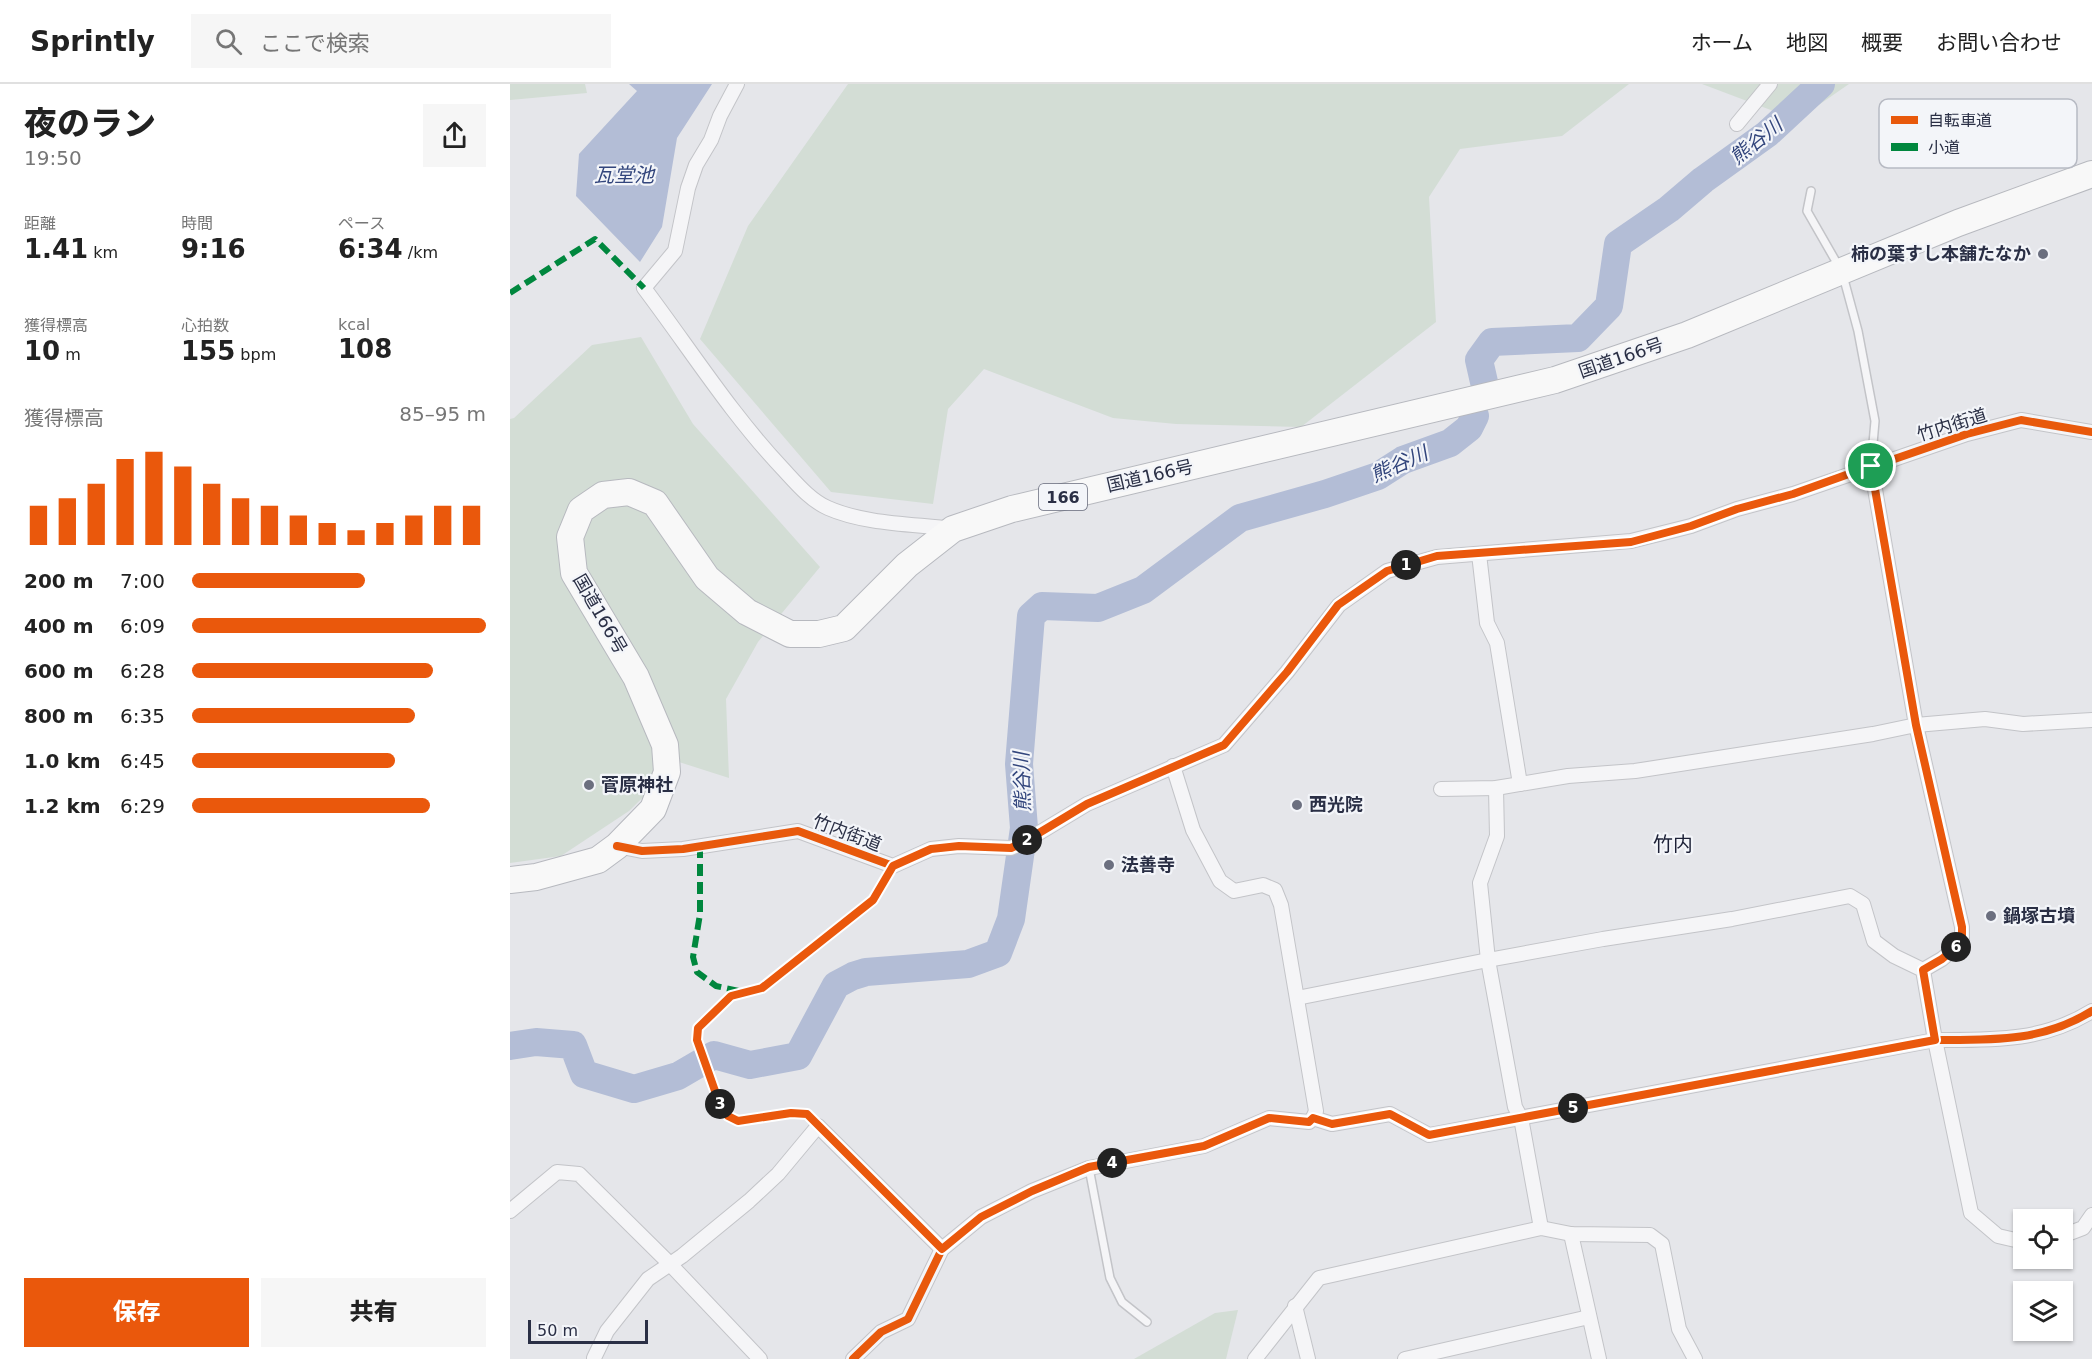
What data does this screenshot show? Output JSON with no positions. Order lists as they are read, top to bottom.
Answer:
{
  "streets": {
    "highway": ["国道166号", "166"],
    "street": ["竹内街道"]
  },
  "crossings": [
    ["国道166号", "竹内街道"]
  ],
  "districts": ["竹内"],
  "water": ["熊谷川", "瓦堂池"],
  "places": [
    "柿の葉すし本舗たなか",
    "菅原神社",
    "西光院",
    "法善寺",
    "鍋塚古墳"
  ],
  "legend": ["自転車道", "小道"],
  "scale_bar": "50 m",
  "page": {
    "header": "Sprintly",
    "search": "ここで検索",
    "nav": [
      "ホーム",
      "地図",
      "概要",
      "お問い合わせ"
    ],
    "heading": ["夜のラン", "19:50"],
    "stats": [
      ["距離", "1.41 km"],
      ["時間", "9:16"],
      ["ペース", "6:34 /km"],
      ["獲得標高", "10 m"],
      ["心拍数", "155 bpm"],
      ["kcal", "108"]
    ],
    "chart": ["獲得標高", "85–95 m"],
    "pins": [
      "1",
      "2",
      "6",
      "3",
      "5",
      "4"
    ],
    "list": [
      {
        "name": "200 m",
        "note": "7:00"
      },
      {
        "name": "400 m",
        "note": "6:09"
      },
      {
        "name": "600 m",
        "note": "6:28"
      },
      {
        "name": "800 m",
        "note": "6:35"
      },
      {
        "name": "1.0 km",
        "note": "6:45"
      },
      {
        "name": "1.2 km",
        "note": "6:29"
      }
    ],
    "buttons": ["保存", "共有"],
    "scale": "50 m"
  }
}
